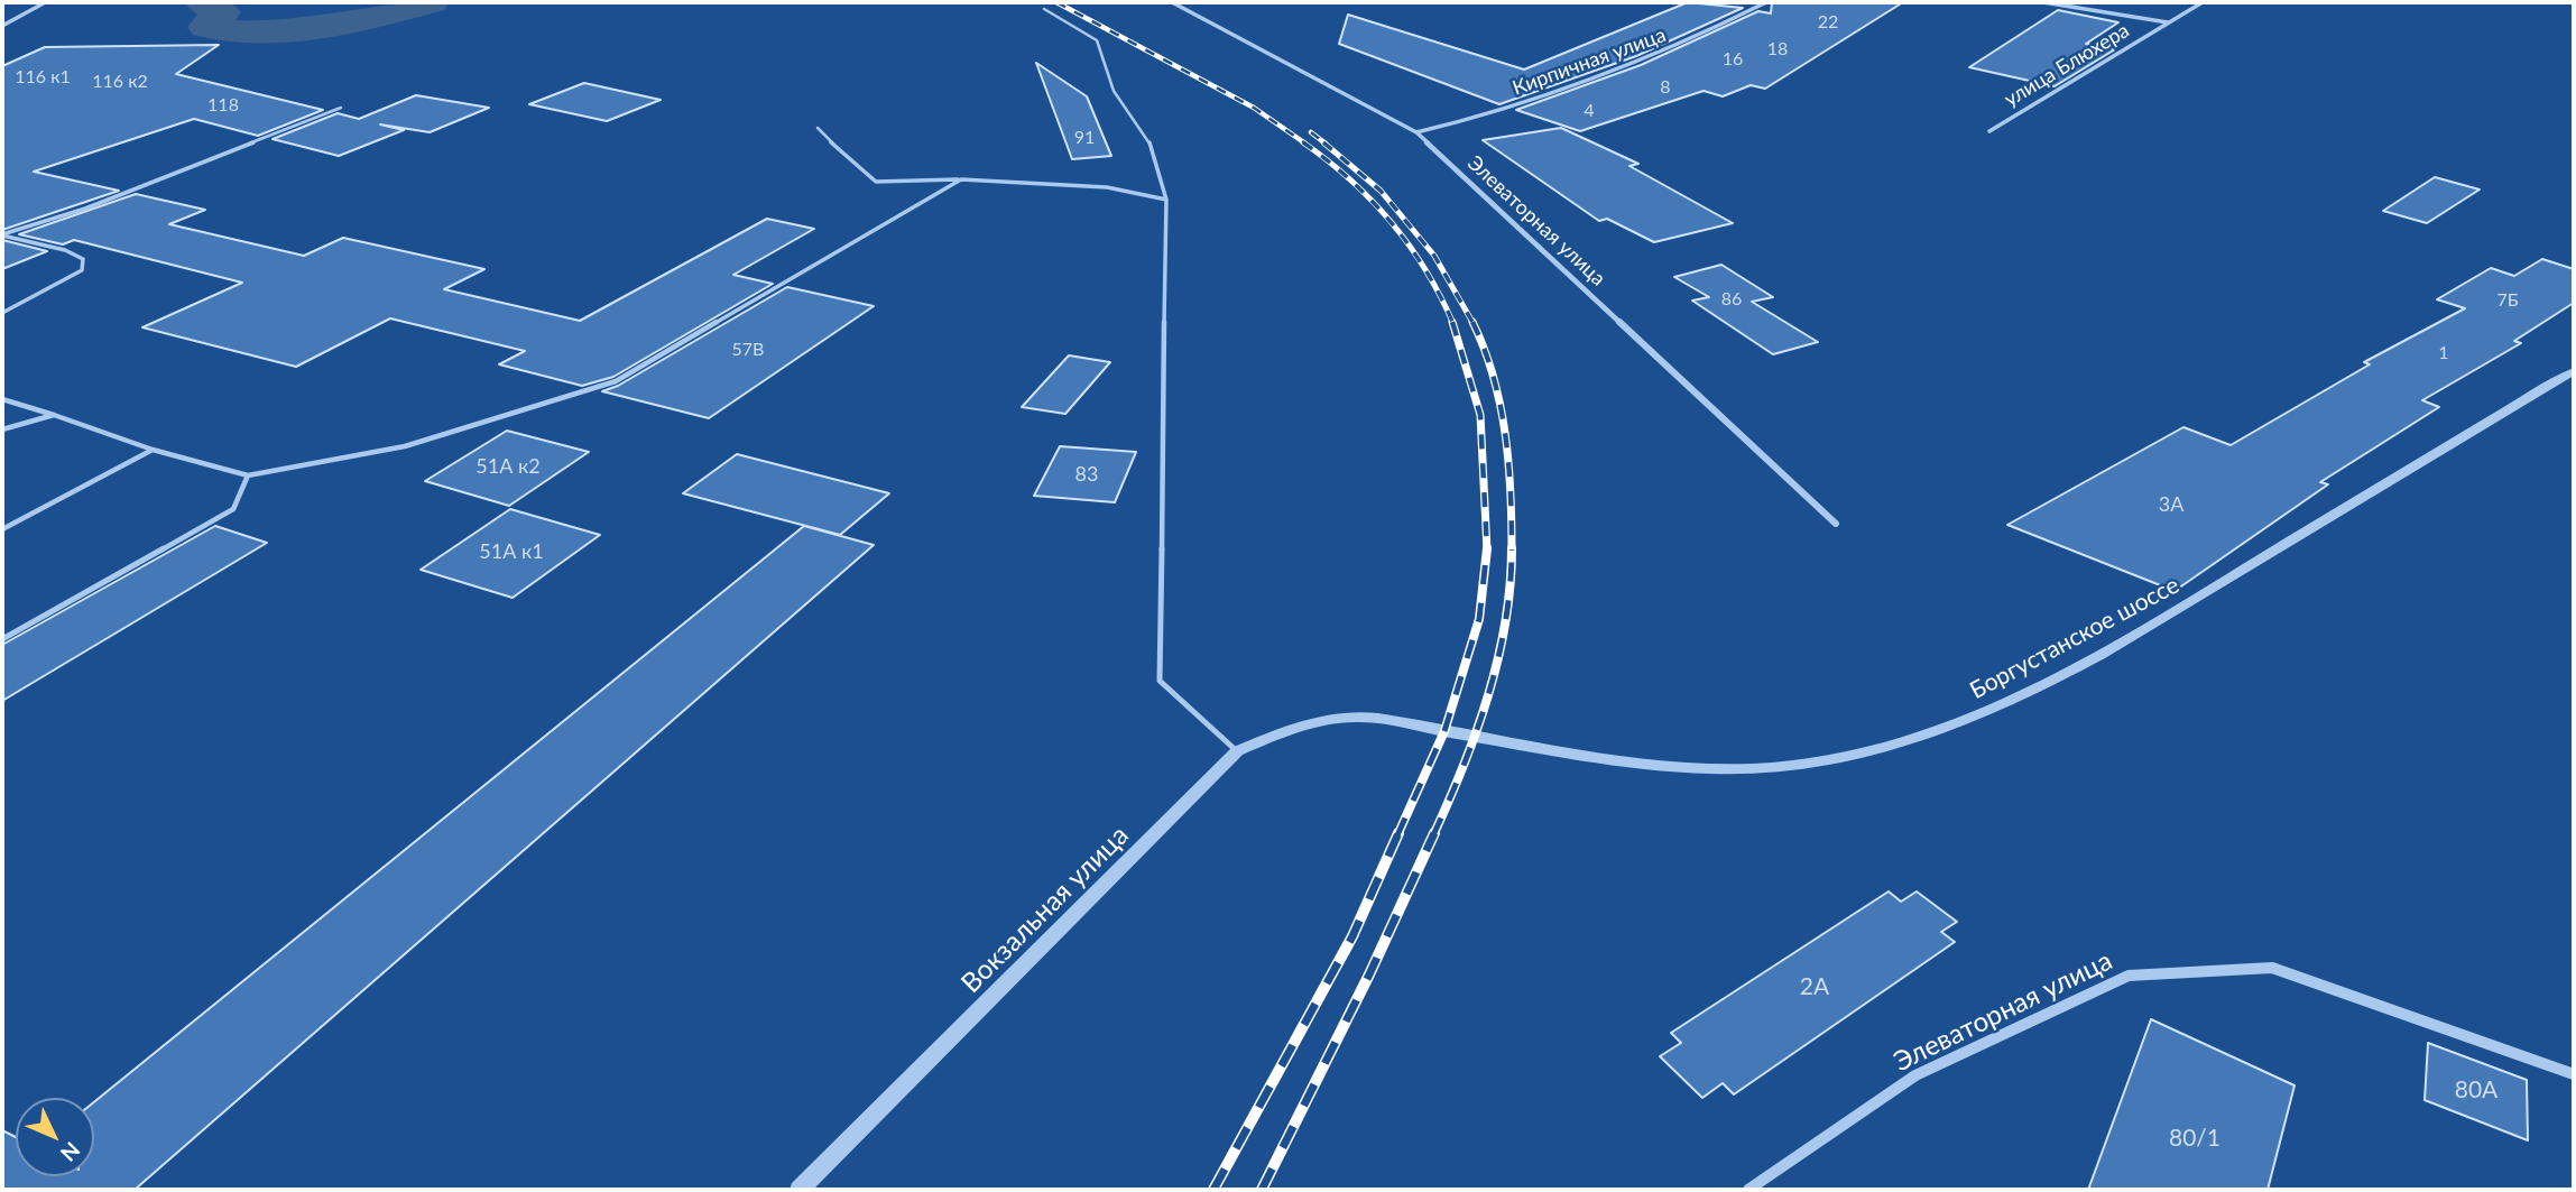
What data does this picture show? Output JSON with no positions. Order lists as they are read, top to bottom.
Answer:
{
  "streets": {
    "street": [
      "Кирпичная улица",
      "улица Блюхера",
      "Элеваторная улица",
      "Боргустанское шоссе",
      "Вокзальная улица"
    ]
  },
  "crossings": [
    ["Кирпичная улица", "Элеваторная улица"],
    ["Боргустанское шоссе", "Вокзальная улица"]
  ],
  "house_numbers": [
    "22",
    "18",
    "16",
    "116 к1",
    "116 к2",
    "8",
    "118",
    "4",
    "91",
    "86",
    "7Б",
    "57В",
    "1",
    "51А к2",
    "83",
    "3А",
    "51А к1",
    "2А",
    "80А",
    "80/1"
  ],
  "north": "bottom right"
}
